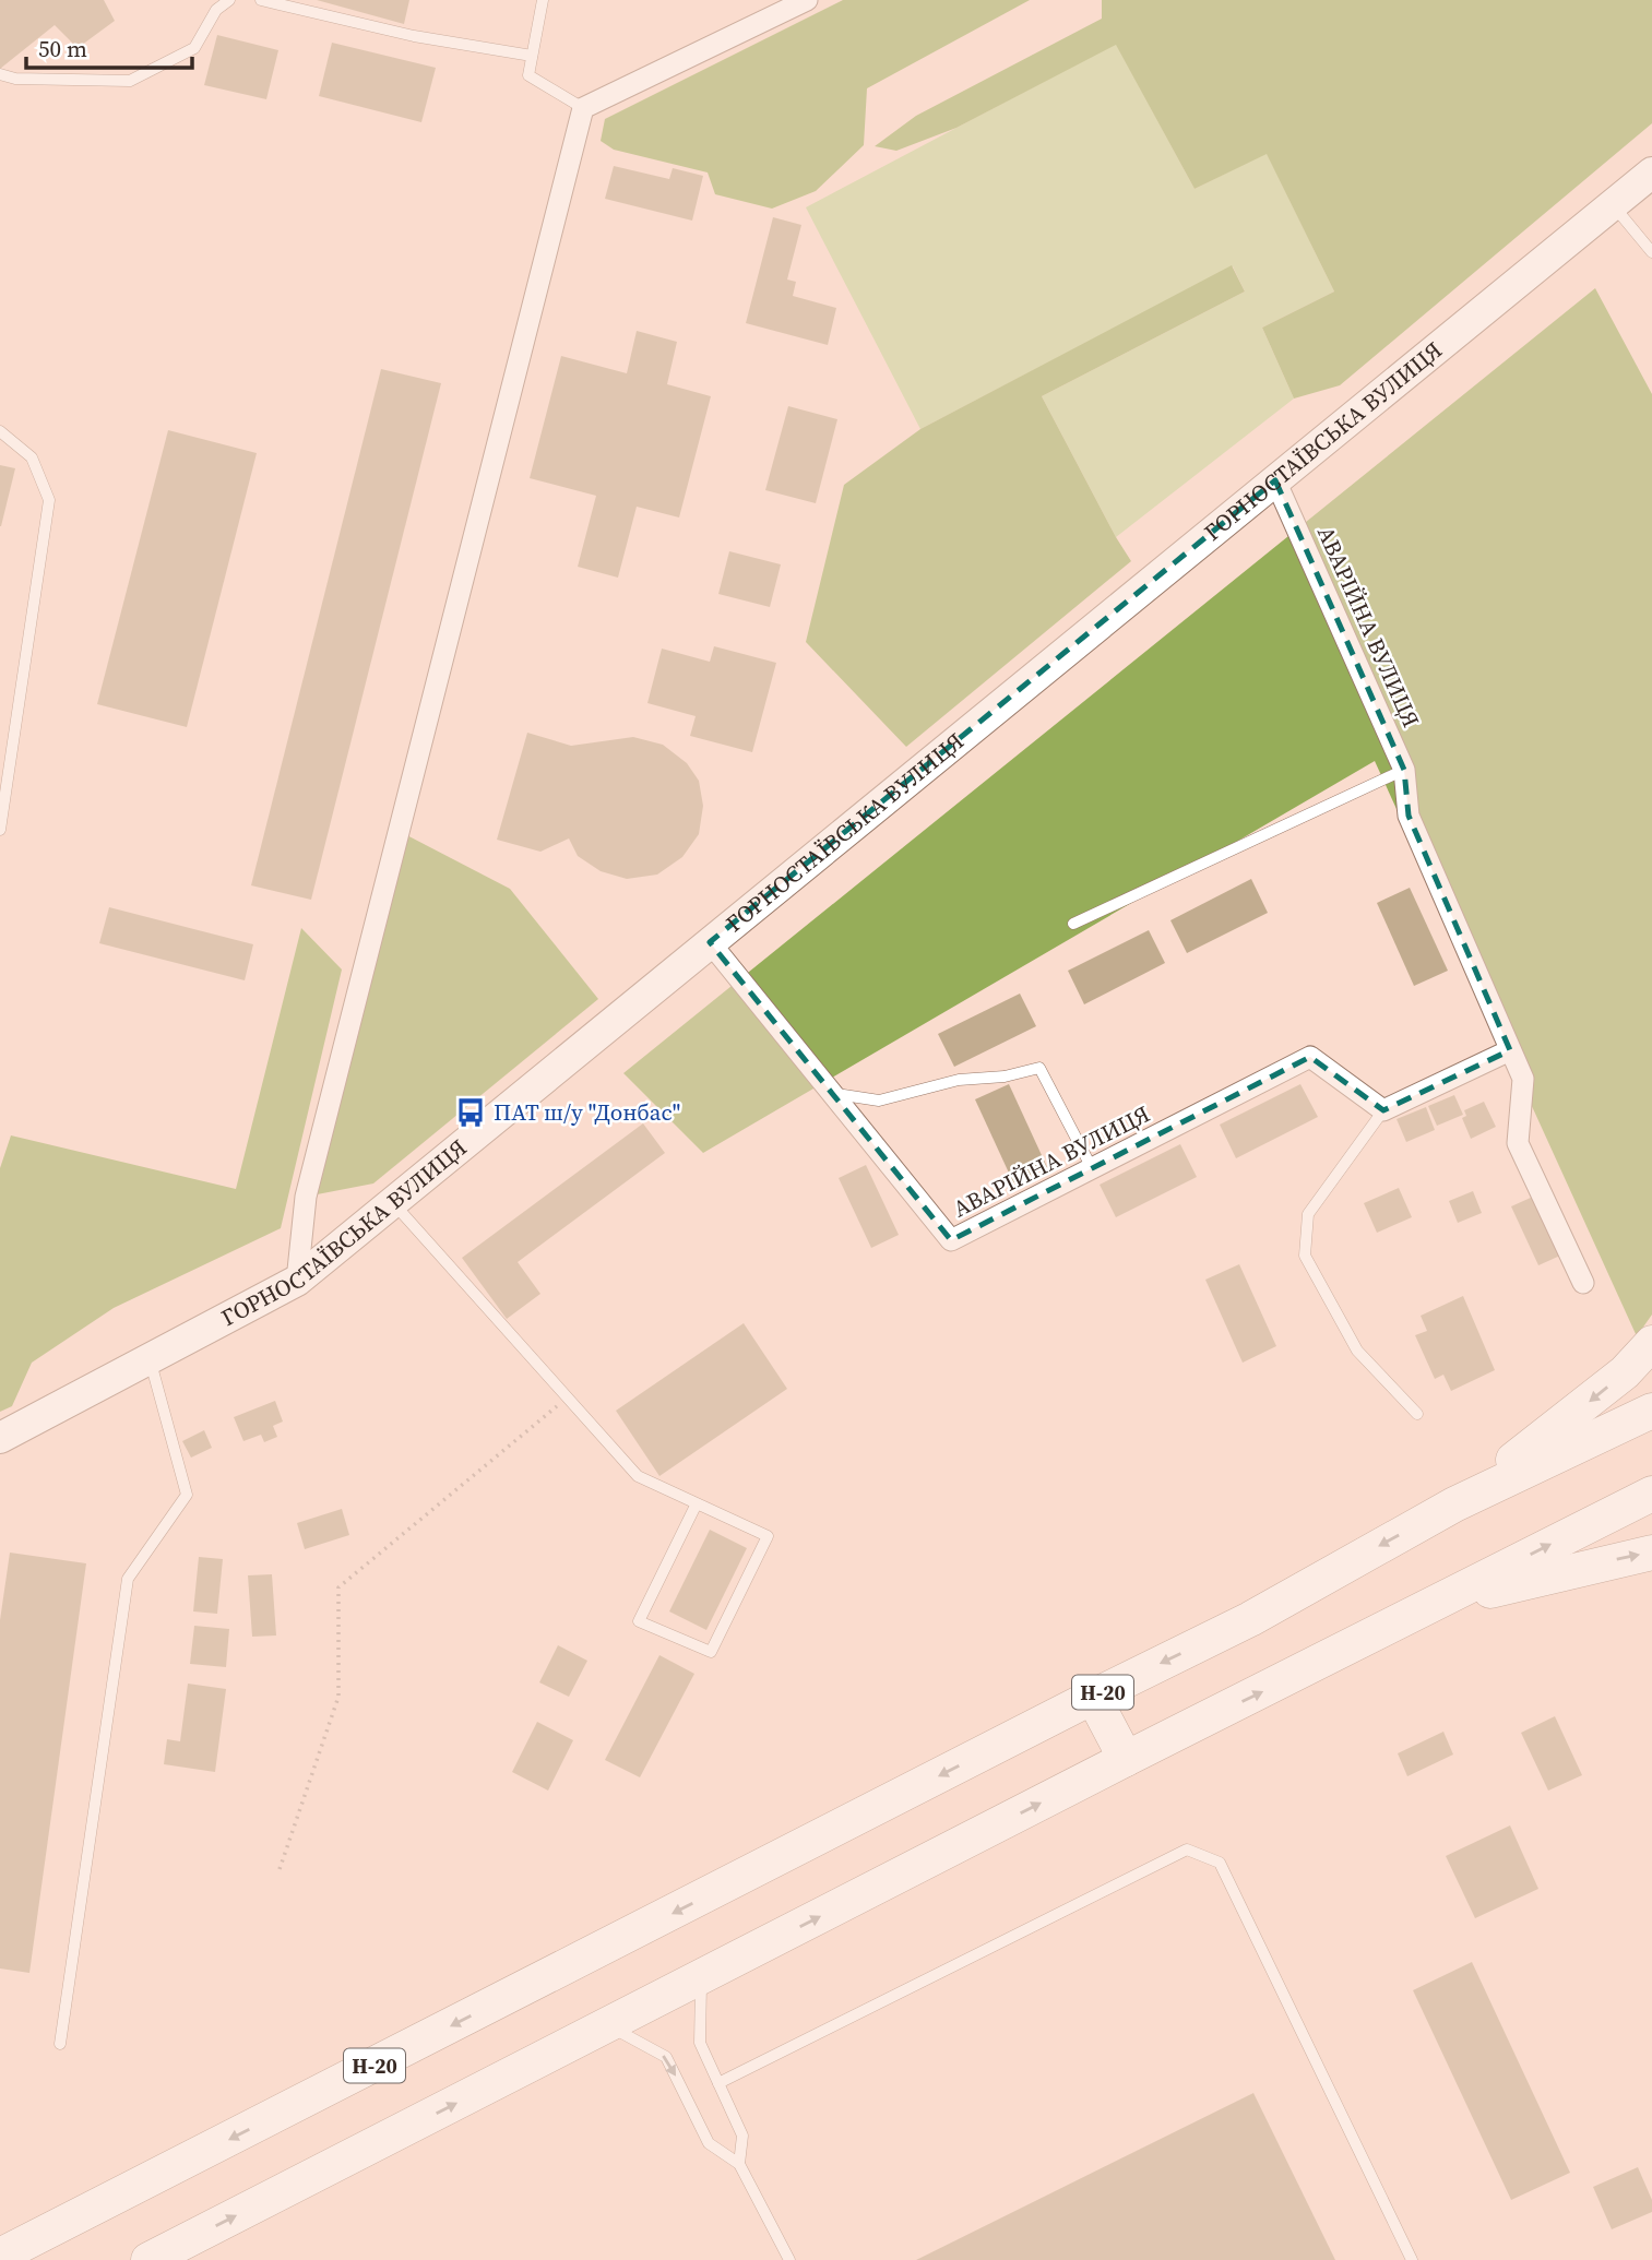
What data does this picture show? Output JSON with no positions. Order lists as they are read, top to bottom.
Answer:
{
  "streets": {
    "main road": ["ГОРНОСТАЇВСЬКА ВУЛИЦЯ", "Н-20"],
    "street": ["АВАРІЙНА ВУЛИЦЯ"]
  },
  "crossings": [
    ["ГОРНОСТАЇВСЬКА ВУЛИЦЯ", "АВАРІЙНА ВУЛИЦЯ"]
  ],
  "places": {
    "bus stop": ["ПАТ ш/у \"Донбас\""]
  },
  "scale_bar": "50 m"
}
